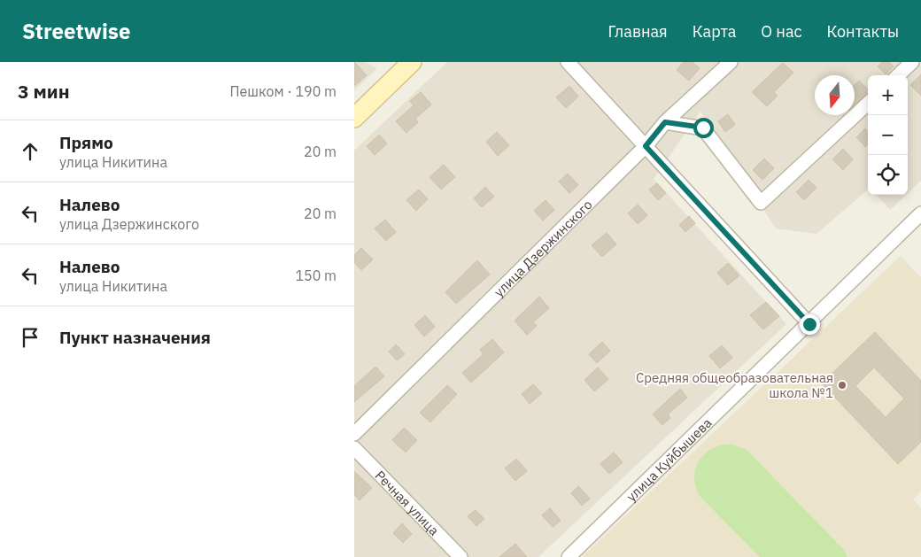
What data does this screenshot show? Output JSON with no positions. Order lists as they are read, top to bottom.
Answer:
{
  "streets": {
    "street": ["улица Дзержинского", "улица Куйбышева", "Речная улица"]
  },
  "places": ["Средняя общеобразовательная школа №1"],
  "north": "bottom",
  "page": {
    "header": "Streetwise",
    "nav": [
      "Главная",
      "Карта",
      "О нас",
      "Контакты"
    ],
    "heading": ["3 мин", "Пешком · 190 m"],
    "map_buttons": ["+", "−"],
    "list": [
      ["Прямо", "улица Никитина", "20 m"],
      ["Налево", "улица Дзержинского", "20 m"],
      ["Налево", "улица Никитина", "150 m"],
      "Пункт назначения"
    ]
  }
}
